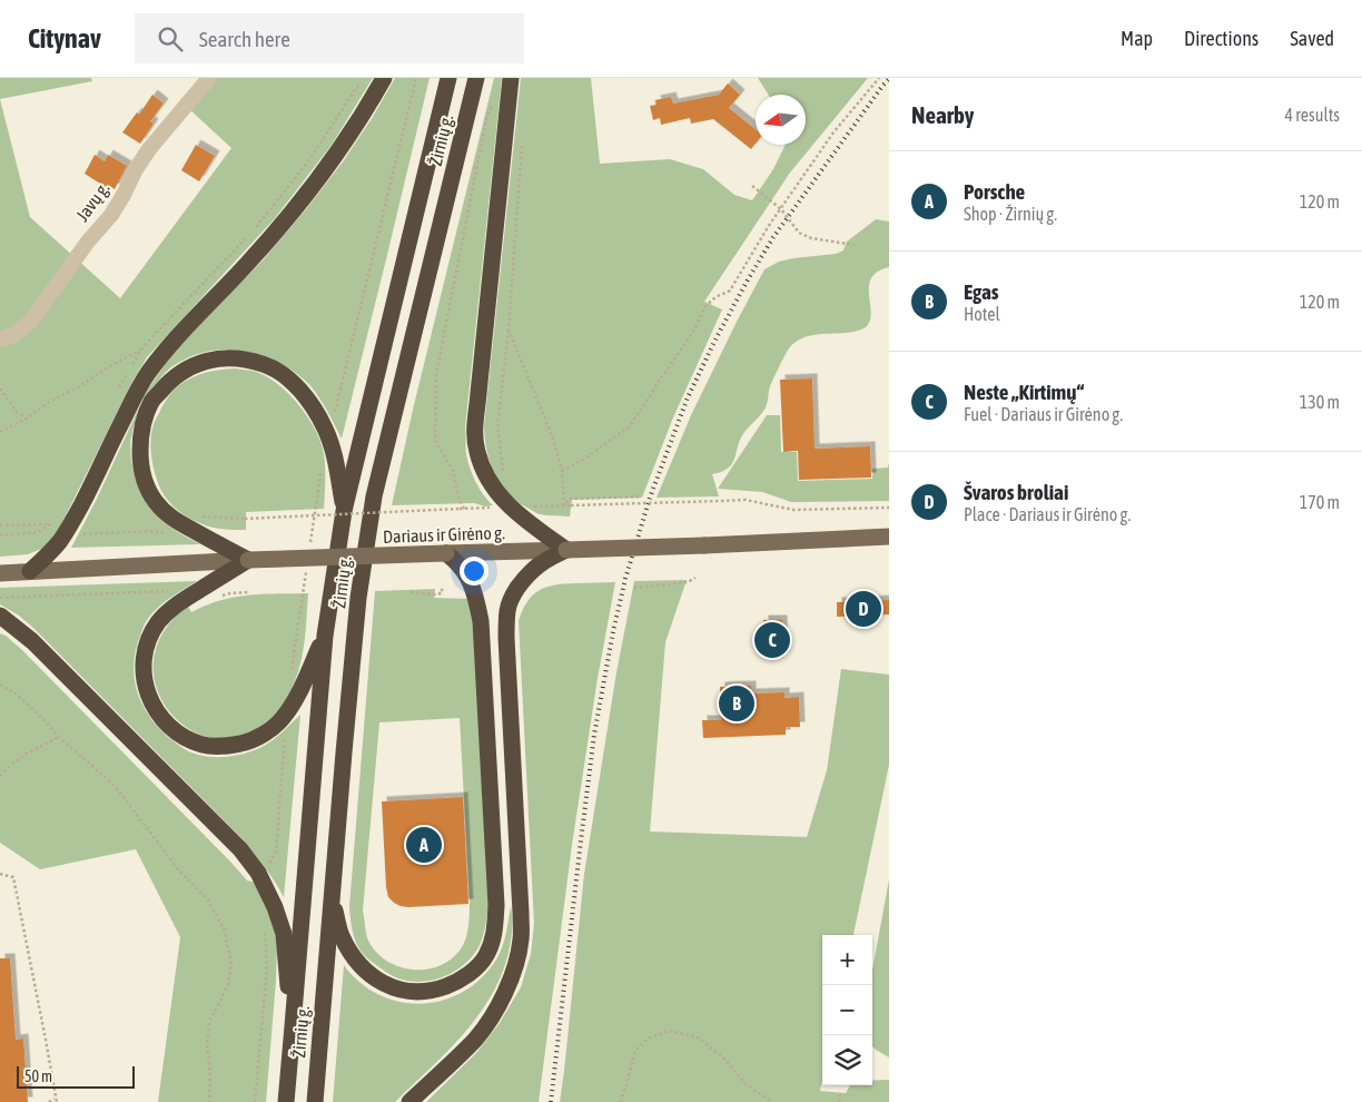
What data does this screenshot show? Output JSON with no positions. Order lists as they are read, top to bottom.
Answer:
{
  "streets": {
    "highway": ["Žirnių g."],
    "main road": ["Dariaus ir Girėno g."],
    "street": ["Javų g."]
  },
  "scale_bar": "50 m",
  "north": "left",
  "page": {
    "header": "Citynav",
    "search": "Search here",
    "nav": ["Map", "Directions", "Saved"],
    "heading": ["Nearby", "4 results"],
    "list": [
      {
        "mark": "A",
        "name": "Porsche",
        "note": "Shop · Žirnių g.",
        "value": "120 m"
      },
      {
        "mark": "B",
        "name": "Egas",
        "note": "Hotel",
        "value": "120 m"
      },
      {
        "mark": "C",
        "name": "Neste „Kirtimų“",
        "note": "Fuel · Dariaus ir Girėno g.",
        "value": "130 m"
      },
      {
        "mark": "D",
        "name": "Švaros broliai",
        "note": "Place · Dariaus ir Girėno g.",
        "value": "170 m"
      }
    ],
    "pins": [
      "D",
      "C",
      "B",
      "A"
    ],
    "map_buttons": ["+", "−"],
    "scale": "50 m"
  }
}
